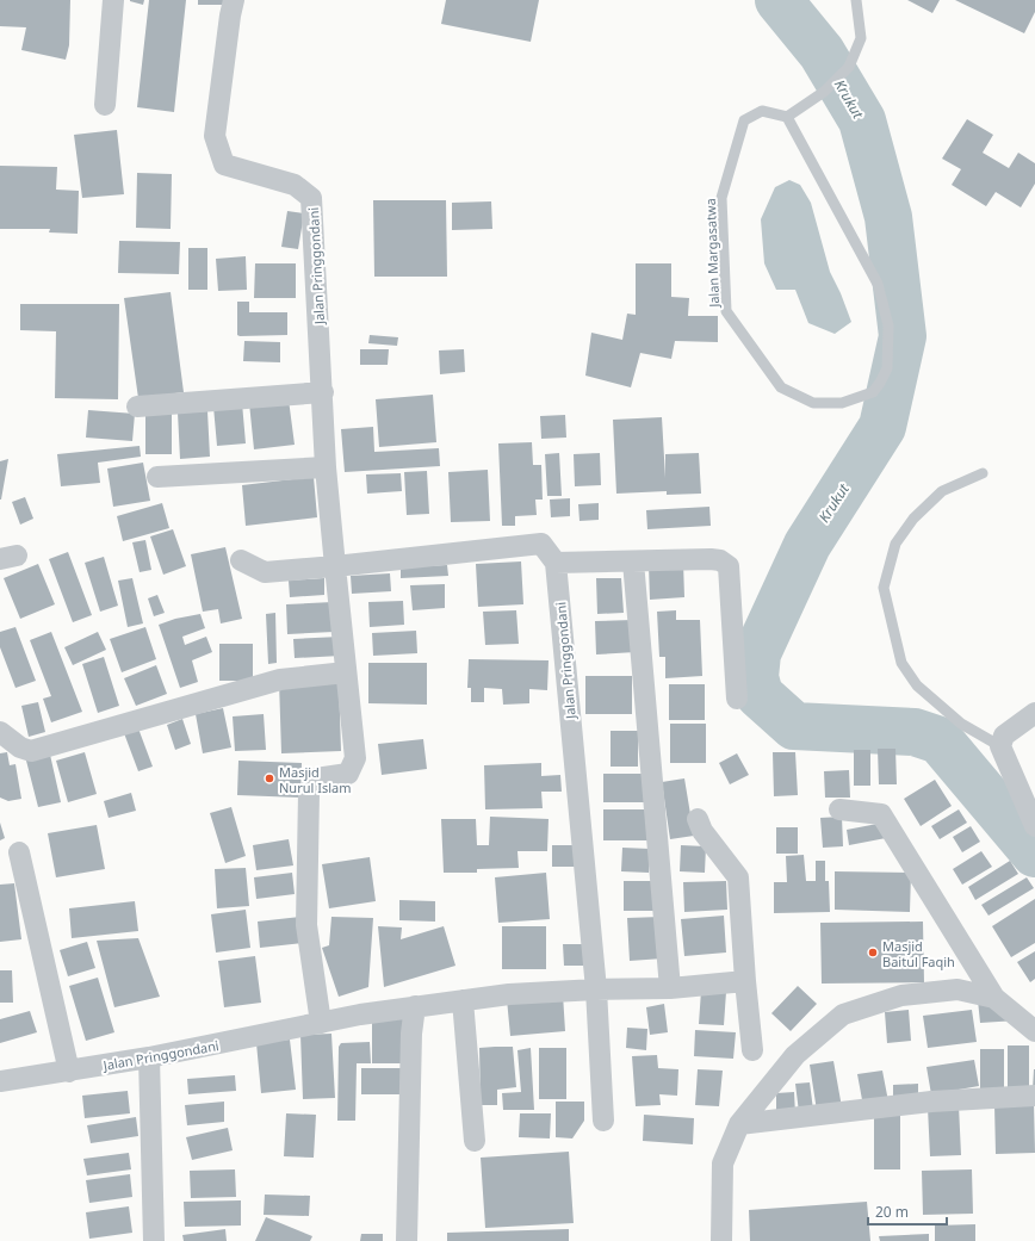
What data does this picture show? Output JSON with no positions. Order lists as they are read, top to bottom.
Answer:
{
  "streets": {
    "street": ["Jalan Pringgondani"],
    "lane": ["Jalan Margasatwa"]
  },
  "water": ["Krukut"],
  "places": ["Masjid Nurul Islam", "Masjid Baitul Faqih"],
  "scale_bar": "20 m"
}
